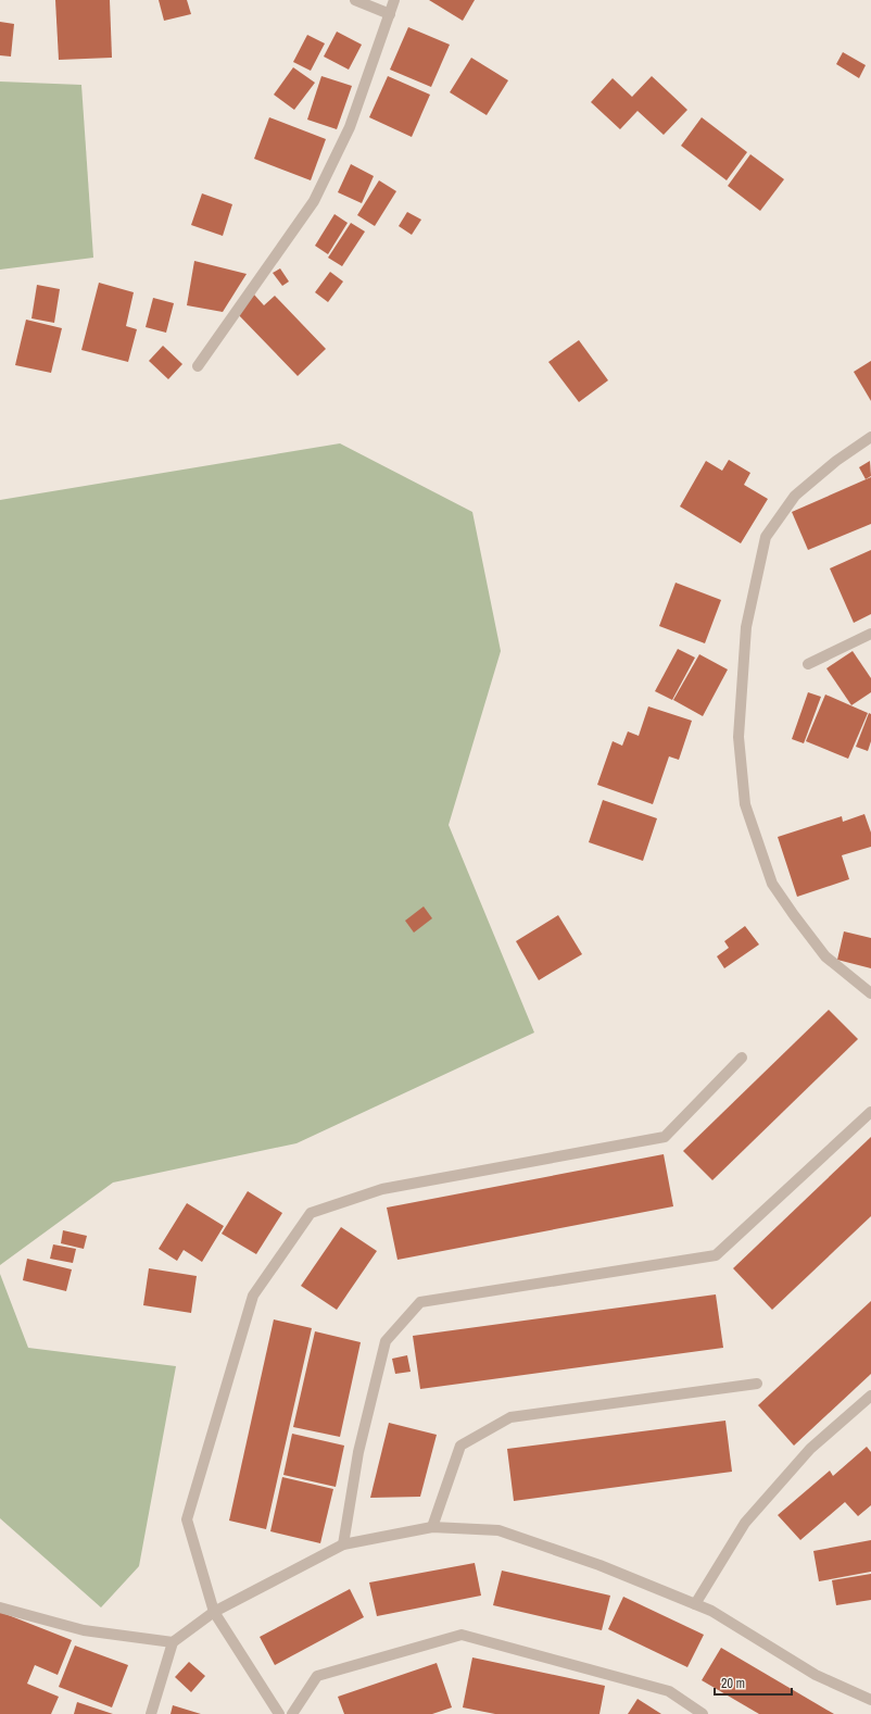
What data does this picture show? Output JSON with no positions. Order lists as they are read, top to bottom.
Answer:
{
  "scale_bar": "20 m"
}
